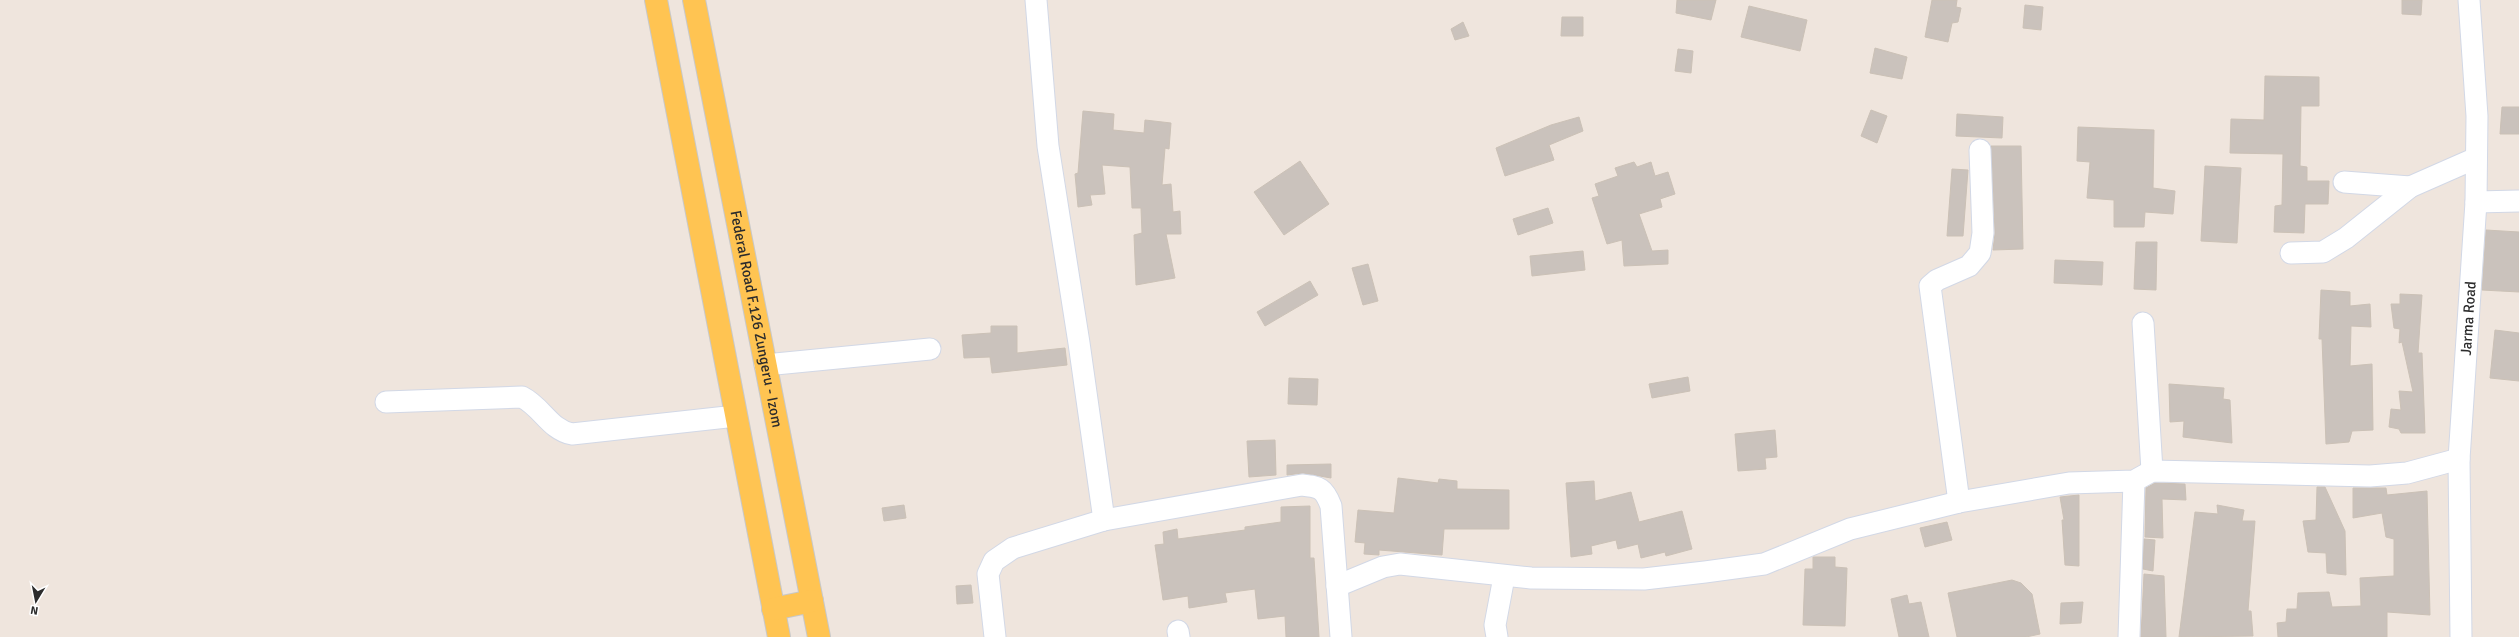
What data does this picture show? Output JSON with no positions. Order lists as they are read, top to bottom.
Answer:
{
  "streets": {
    "main road": ["Federal Road F.126 Zungeru - Izom"],
    "street": ["Jarma Road"]
  },
  "north": "bottom"
}
